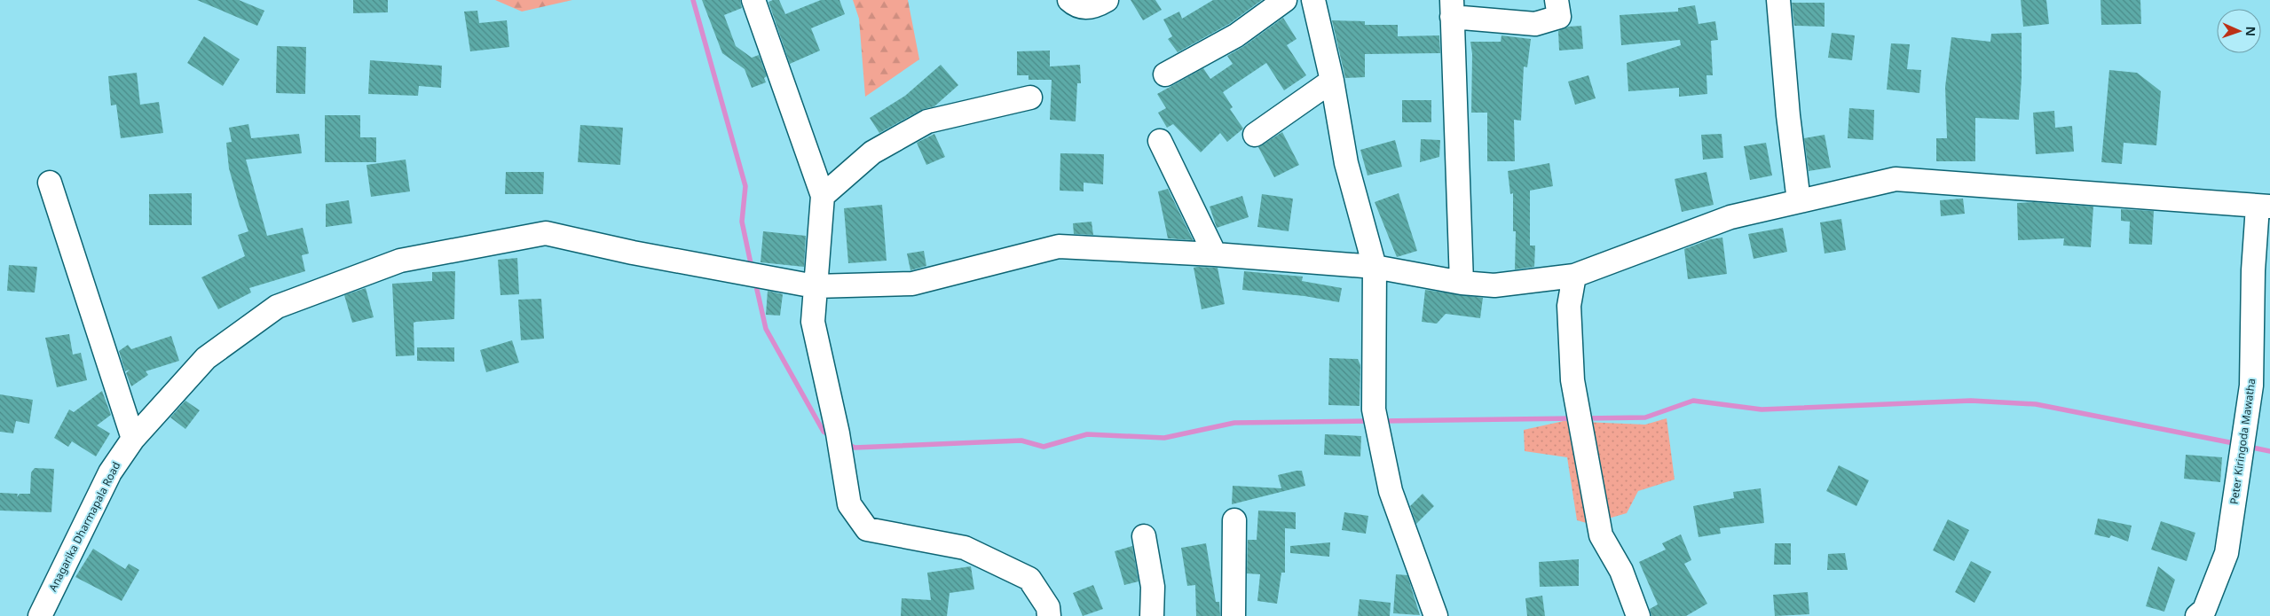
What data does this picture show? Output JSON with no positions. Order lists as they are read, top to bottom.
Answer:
{
  "streets": {
    "street": ["Peter Kiringoda Mawatha", "Anagarika Dharmapala Road"]
  },
  "crossings": [
    ["Peter Kiringoda Mawatha", "Anagarika Dharmapala Road"]
  ],
  "north": "right"
}
